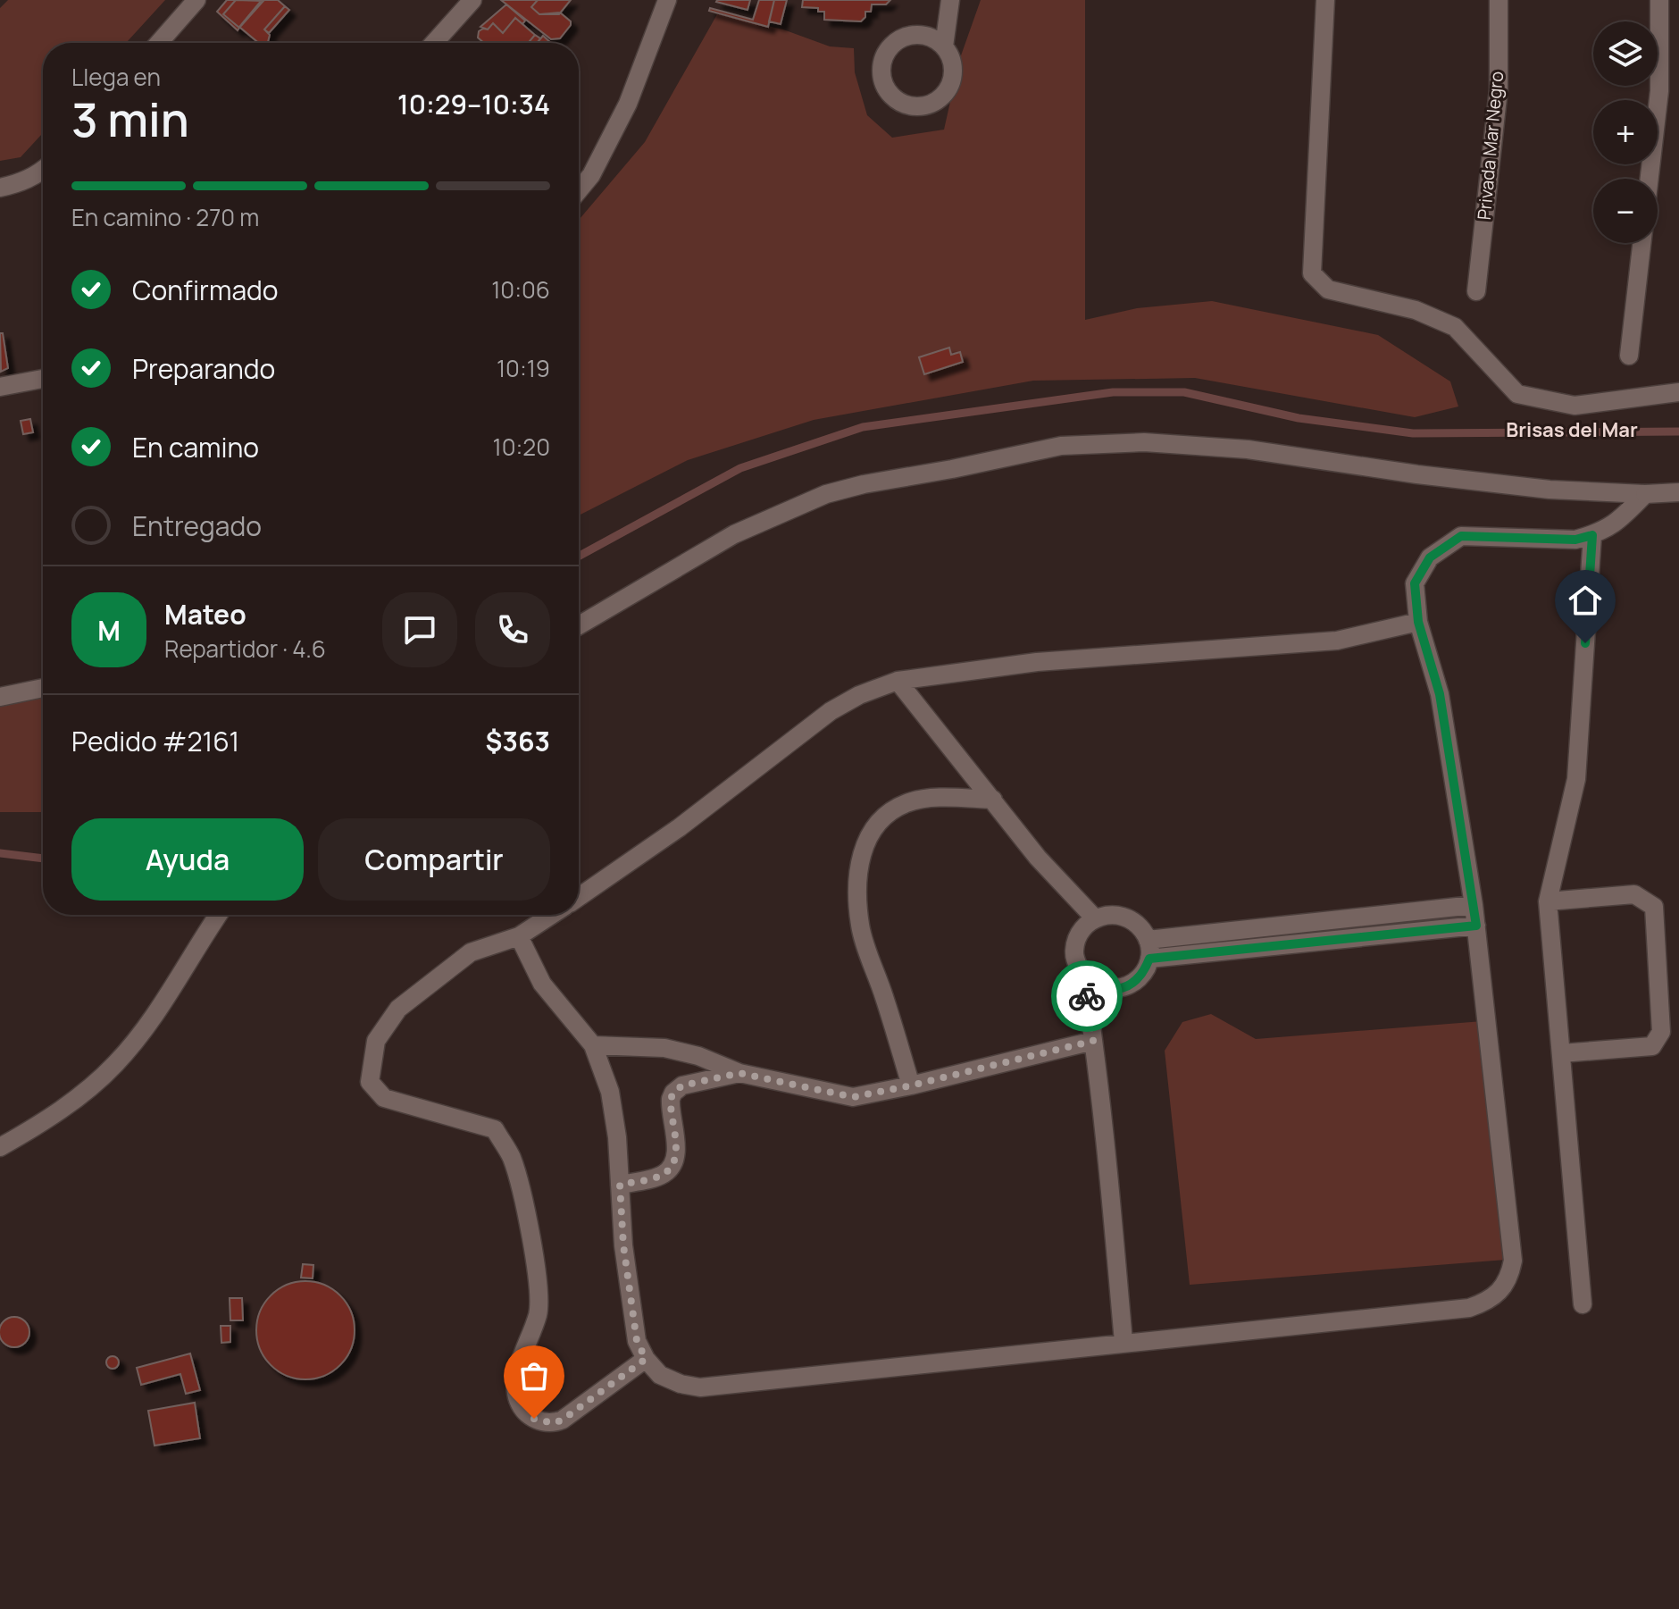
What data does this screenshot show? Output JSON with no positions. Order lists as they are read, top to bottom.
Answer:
{
  "streets": {
    "street": ["Privada Mar Negro"]
  },
  "districts": ["Brisas del Mar"],
  "page": {
    "map_buttons": ["+", "−"],
    "heading": ["3 min", "Llega en", "10:29–10:34"],
    "panel": [
      "Mateo",
      "Repartidor · 4.6",
      "Pedido #2161",
      "$363"
    ],
    "bar": "En camino · 270 m",
    "list": [
      ["Confirmado", "10:06"],
      ["Preparando", "10:19"],
      ["En camino", "10:20"],
      "Entregado"
    ],
    "round": "M",
    "buttons": ["Ayuda", "Compartir"]
  }
}
